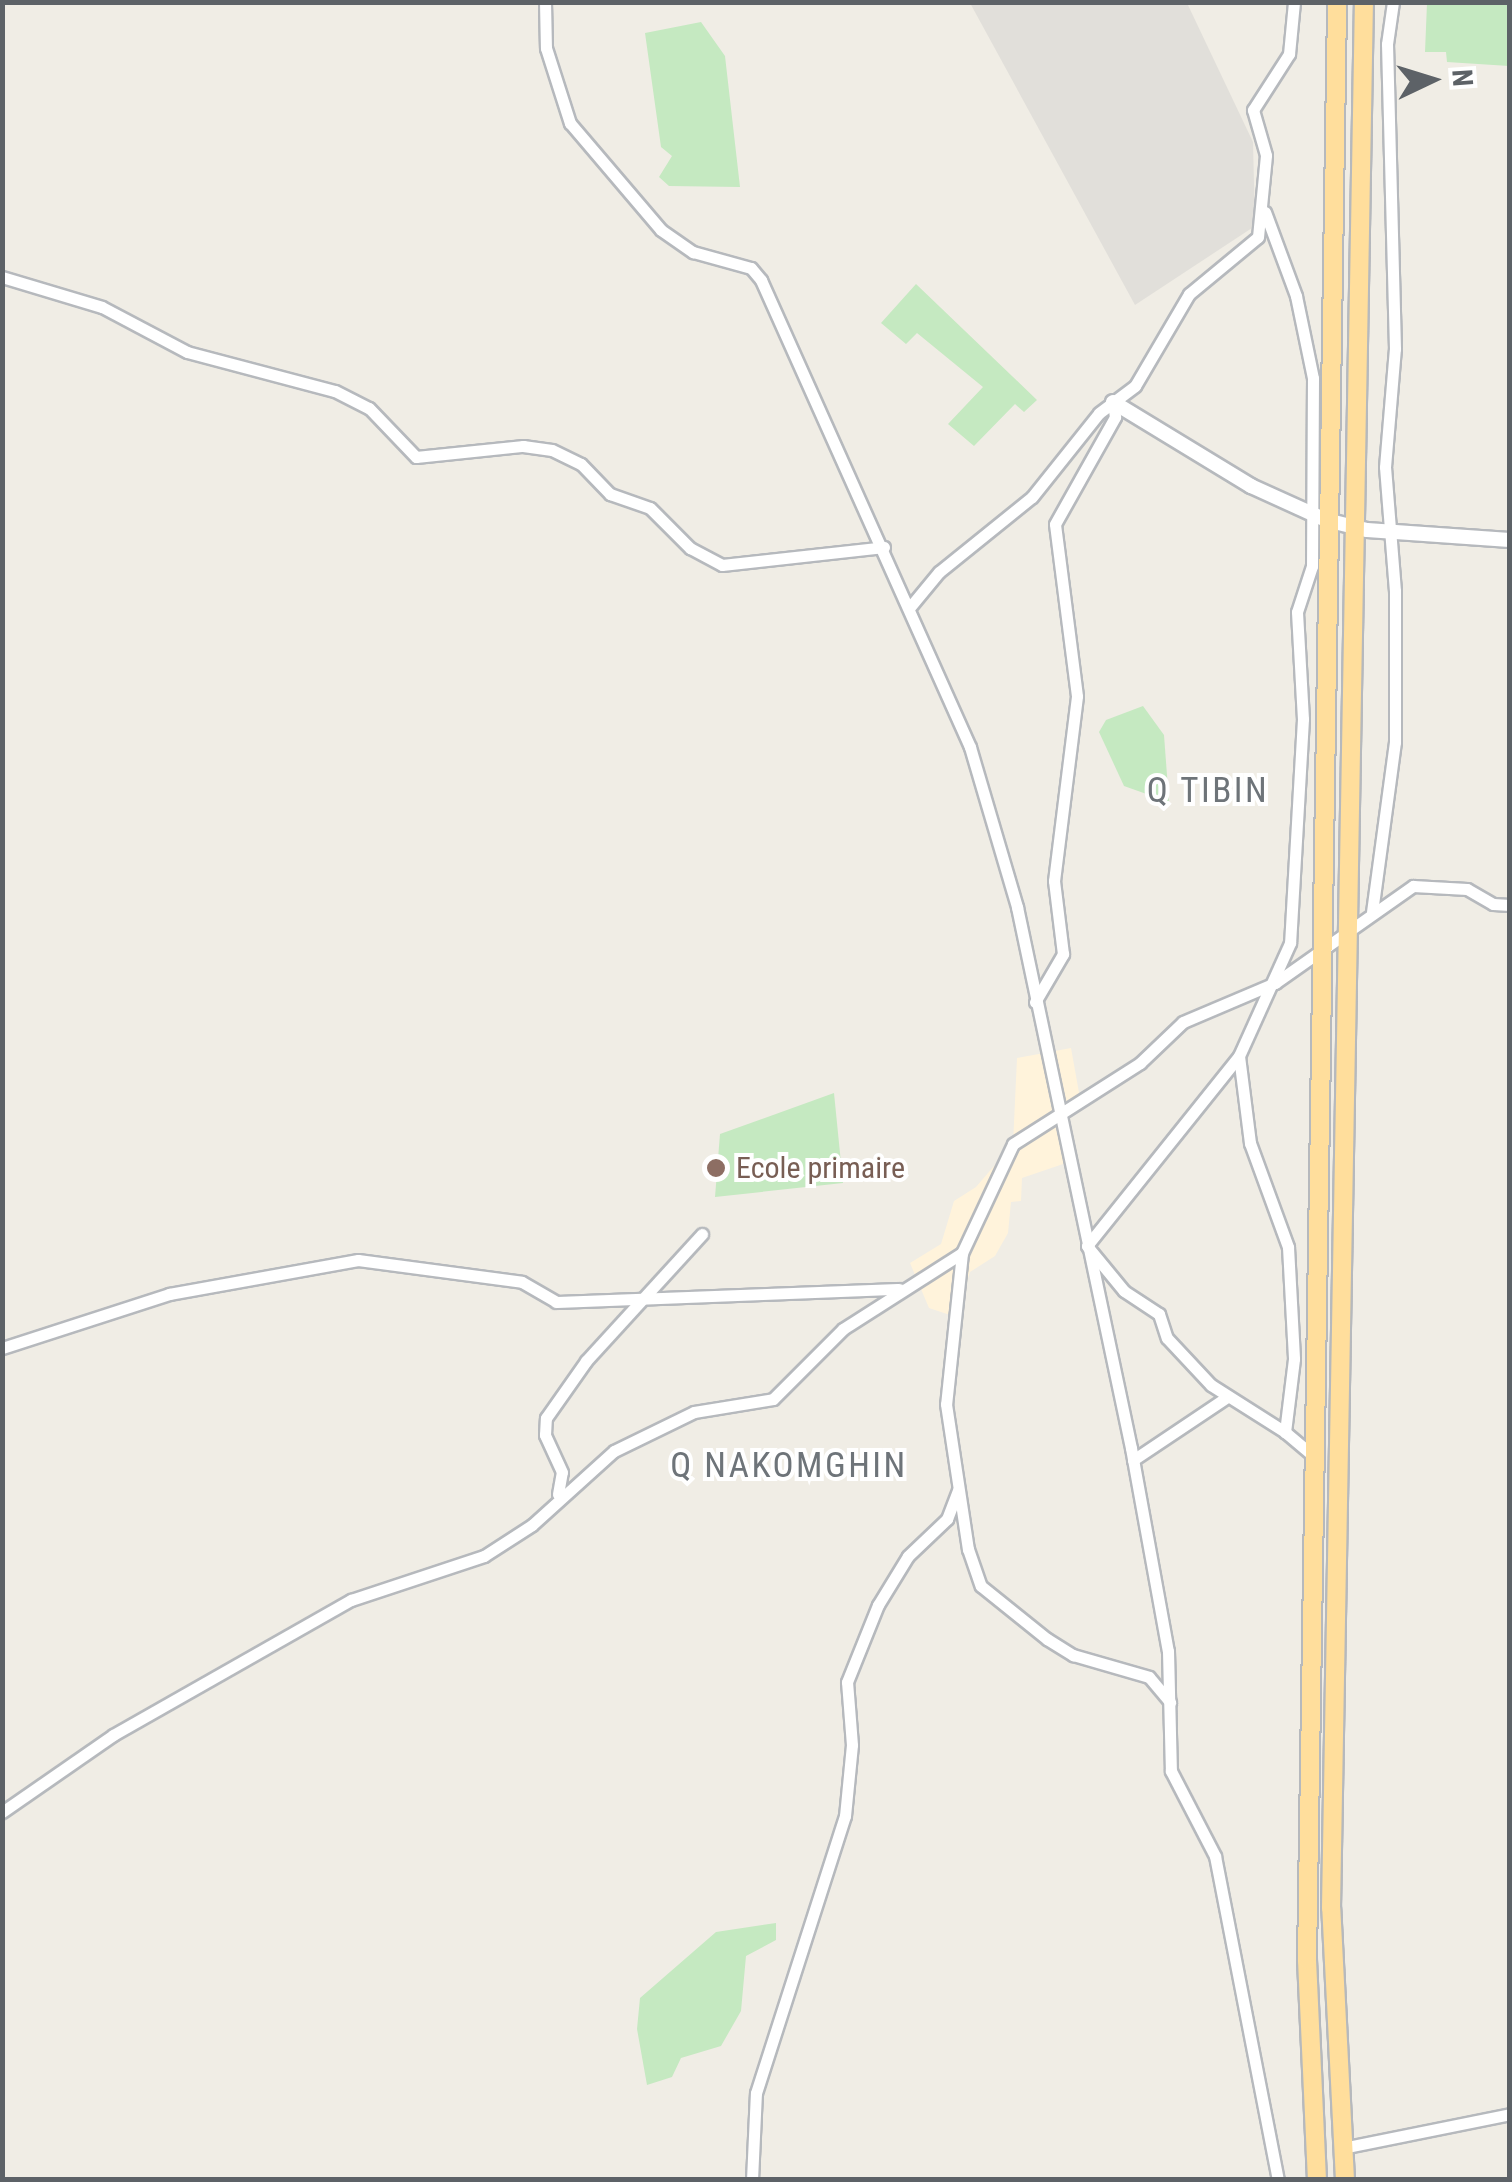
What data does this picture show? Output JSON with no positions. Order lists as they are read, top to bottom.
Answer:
{
  "districts": ["Q TIBIN", "Q NAKOMGHIN"],
  "places": ["Ecole primaire"],
  "north": "right"
}
